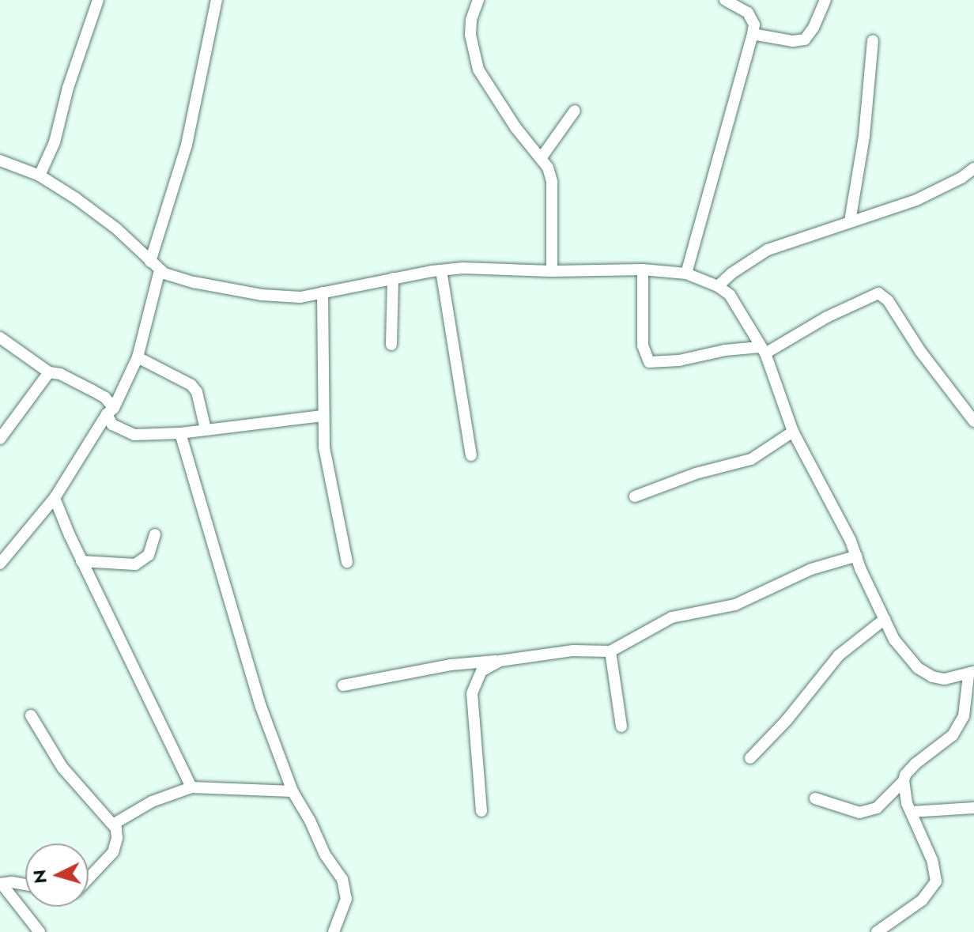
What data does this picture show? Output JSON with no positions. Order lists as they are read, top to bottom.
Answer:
{
  "north": "left"
}
